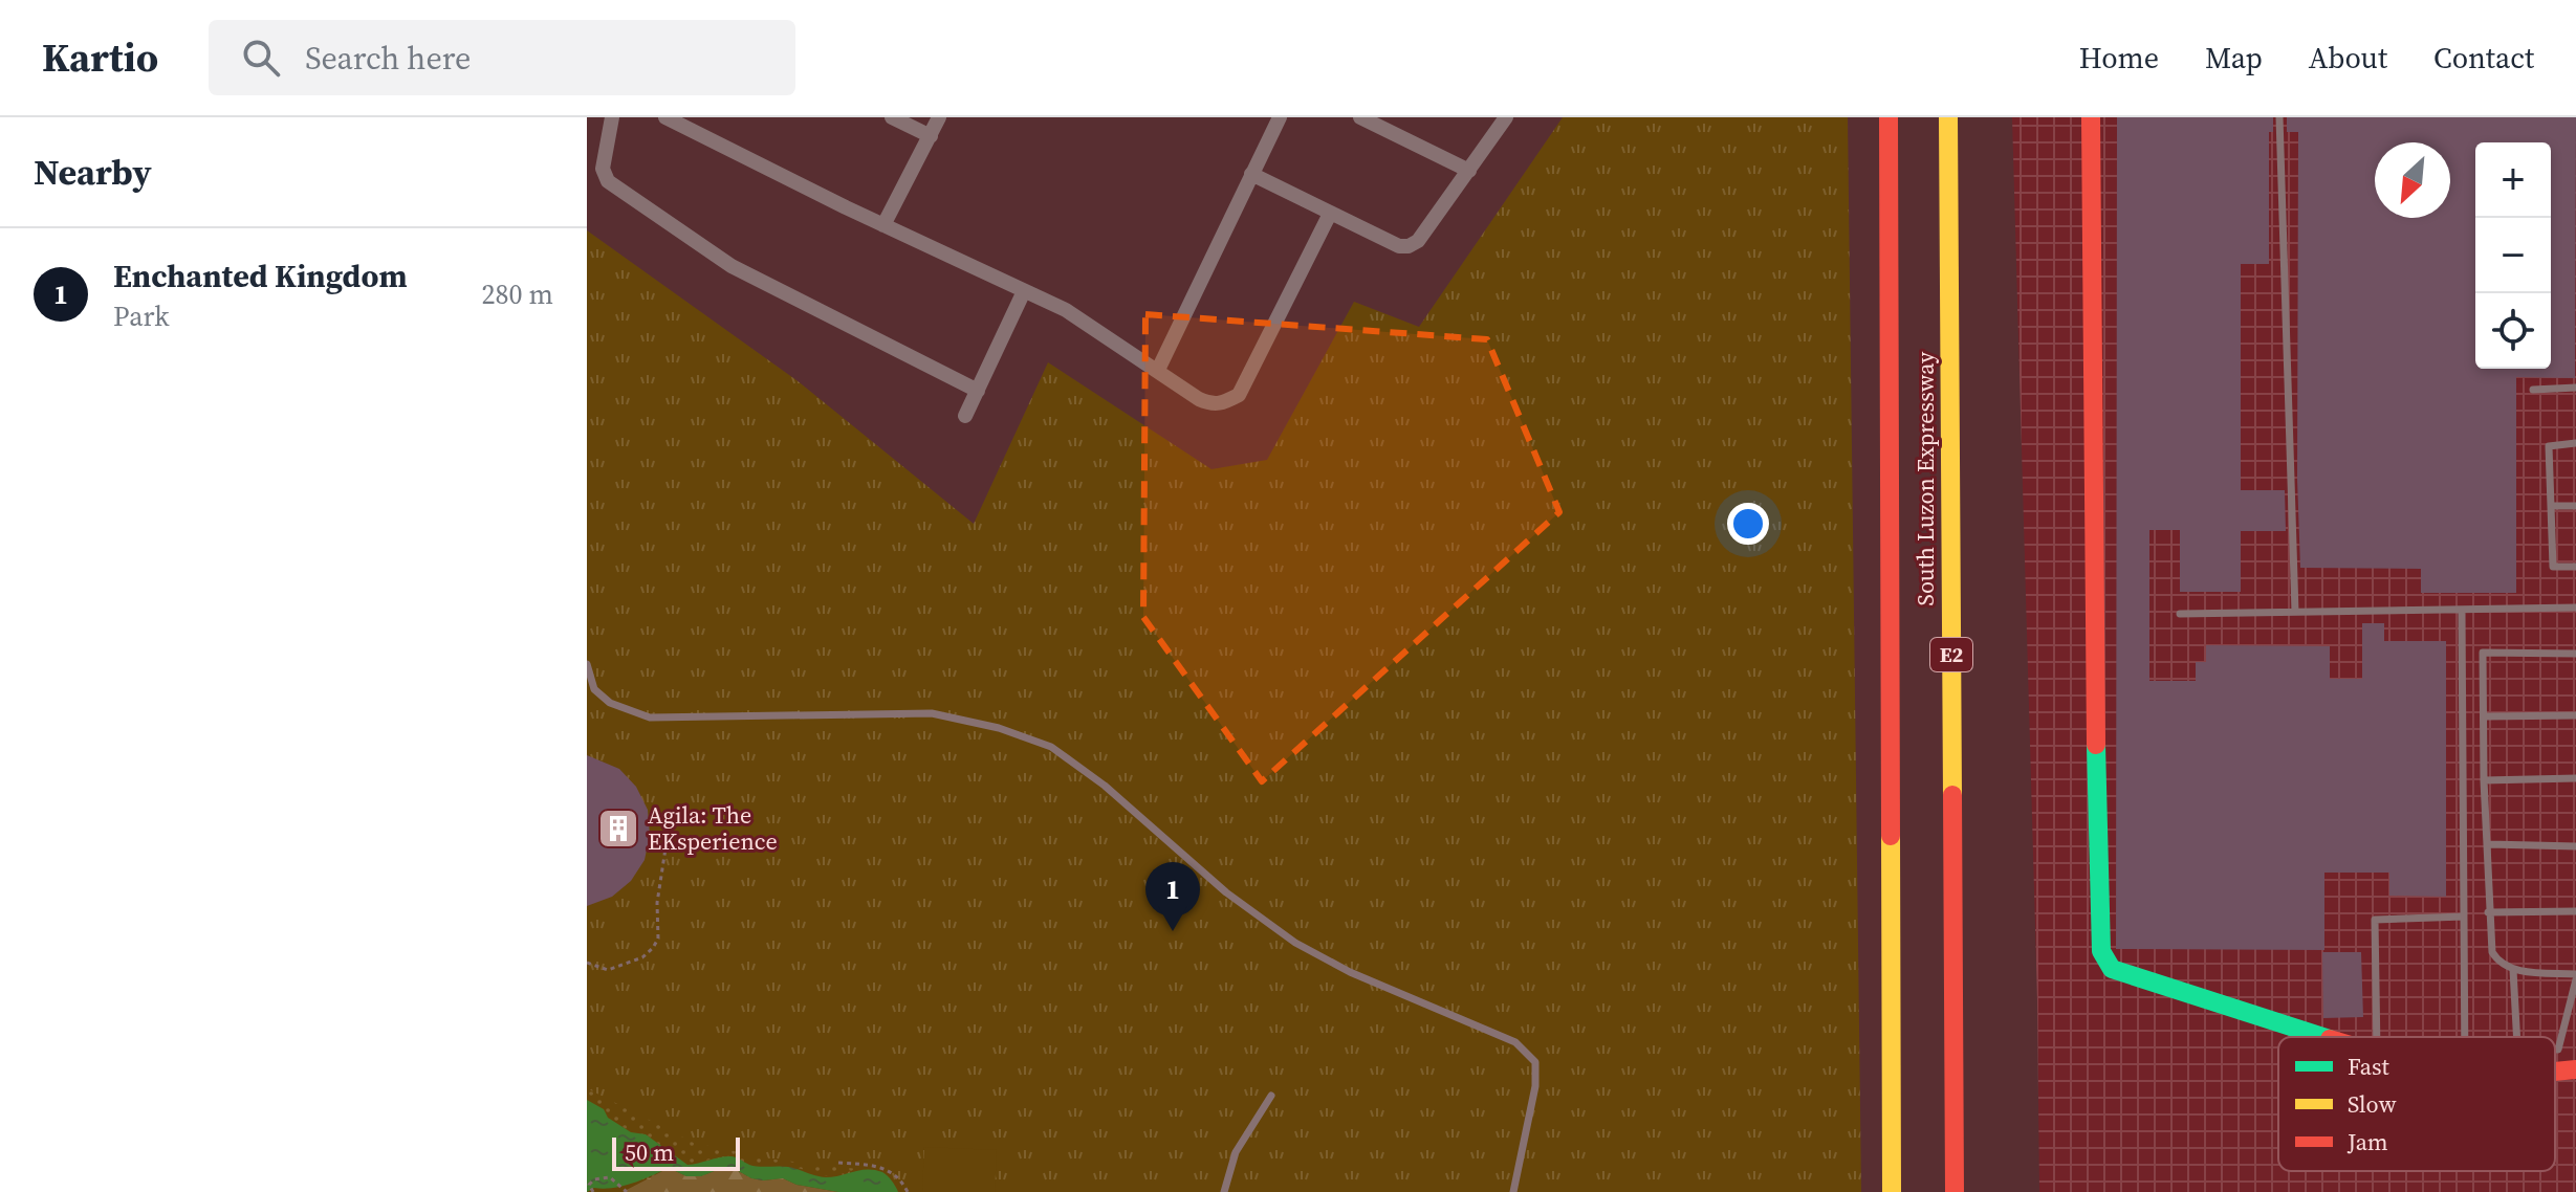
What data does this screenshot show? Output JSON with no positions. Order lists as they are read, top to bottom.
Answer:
{
  "streets": {
    "main road": ["South Luzon Expressway", "E2"]
  },
  "places": {
    "building": ["Agila: The EKsperience"]
  },
  "legend": ["Fast", "Slow", "Jam"],
  "scale_bar": "50 m",
  "north": "bottom left",
  "page": {
    "header": "Kartio",
    "search": "Search here",
    "nav": [
      "Home",
      "Map",
      "About",
      "Contact"
    ],
    "heading": "Nearby",
    "map_buttons": ["+", "−"],
    "list": [
      {
        "mark": "1",
        "name": "Enchanted Kingdom",
        "note": "Park",
        "value": "280 m"
      }
    ],
    "pins": "1",
    "scale": "50 m"
  }
}
